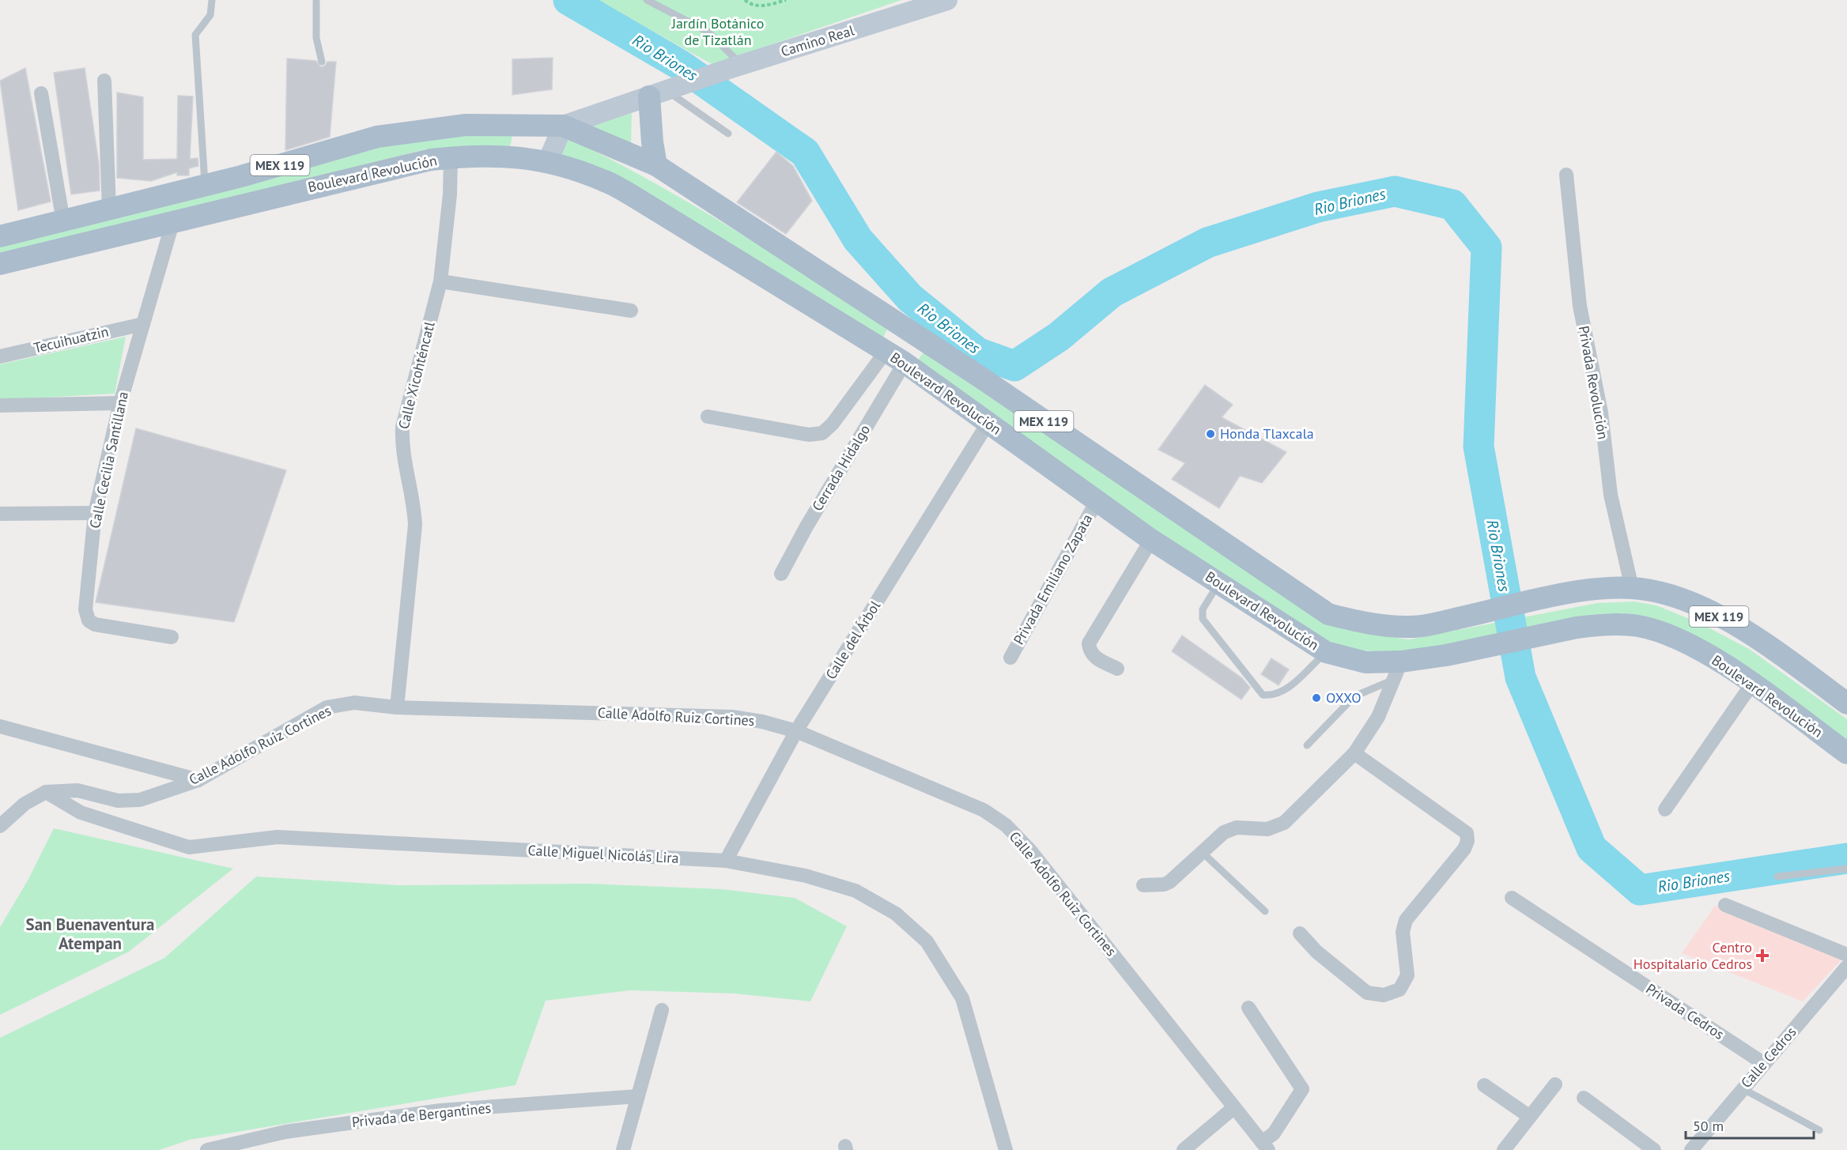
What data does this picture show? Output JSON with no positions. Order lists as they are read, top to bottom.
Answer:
{
  "streets": {
    "main road": ["Camino Real", "MEX 119", "Boulevard Revolución"],
    "street": [
      "Tecuihuatzin",
      "Calle Xicohténcatl",
      "Privada Revolución",
      "Calle Cecilia Santillana",
      "Cerrada Hidalgo",
      "Privada Emiliano Zapata",
      "Calle del Árbol",
      "Calle Adolfo Ruiz Cortines",
      "Calle Miguel Nicolás Lira",
      "Privada Cedros",
      "Calle Cedros",
      "Privada de Bergantines"
    ]
  },
  "crossings": [
    ["Camino Real", "Boulevard Revolución"],
    ["Boulevard Revolución", "Calle Xicohténcatl"],
    ["Boulevard Revolución", "Privada Revolución"],
    ["Boulevard Revolución", "Calle Cecilia Santillana"],
    ["Boulevard Revolución", "Cerrada Hidalgo"],
    ["Boulevard Revolución", "Privada Emiliano Zapata"],
    ["Boulevard Revolución", "Calle del Árbol"],
    ["Tecuihuatzin", "Calle Cecilia Santillana"],
    ["Calle Xicohténcatl", "Calle Adolfo Ruiz Cortines"],
    ["Calle del Árbol", "Calle Adolfo Ruiz Cortines"],
    ["Calle del Árbol", "Calle Miguel Nicolás Lira"],
    ["Calle Adolfo Ruiz Cortines", "Calle Miguel Nicolás Lira"],
    ["Privada Cedros", "Calle Cedros"]
  ],
  "districts": ["San Buenaventura Atempan"],
  "water": ["Rio Briones"],
  "parks": ["Jardín Botánico de Tizatlán"],
  "places": {
    "other": ["Honda Tlaxcala", "OXXO"],
    "health": ["Centro Hospitalario Cedros"]
  },
  "scale_bar": "50 m"
}
